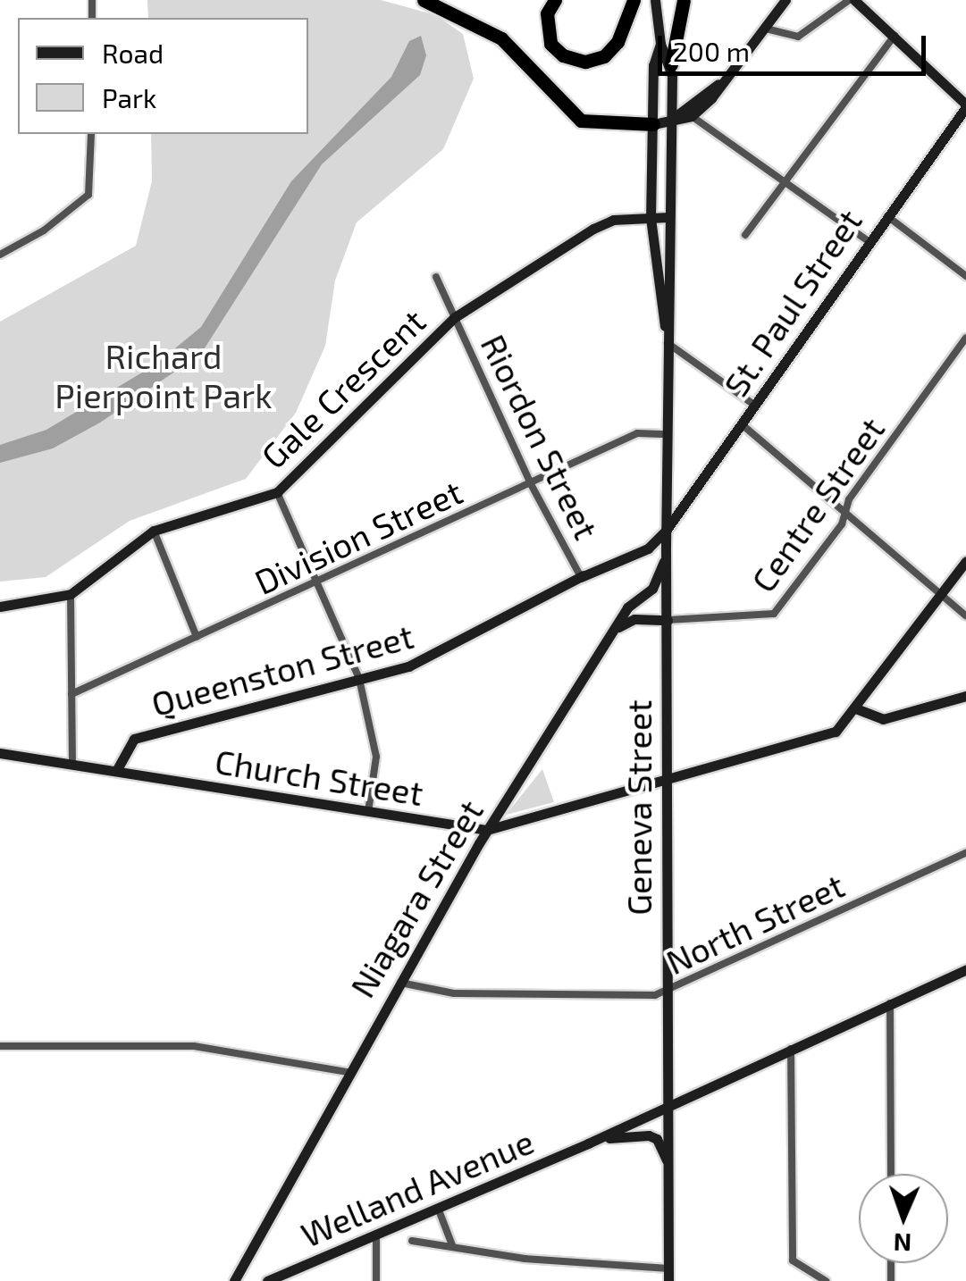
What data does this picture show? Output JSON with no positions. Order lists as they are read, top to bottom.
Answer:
{
  "streets": {
    "main road": [
      "St. Paul Street",
      "Gale Crescent",
      "Queenston Street",
      "Church Street",
      "Geneva Street",
      "Niagara Street",
      "Welland Avenue"
    ],
    "street": [
      "Riordon Street",
      "Centre Street",
      "Division Street",
      "North Street"
    ]
  },
  "crossings": [
    ["St. Paul Street", "Queenston Street"],
    ["St. Paul Street", "Geneva Street"],
    ["Gale Crescent", "Riordon Street"],
    ["Gale Crescent", "Geneva Street"],
    ["Riordon Street", "Division Street"],
    ["Riordon Street", "Queenston Street"],
    ["Centre Street", "Geneva Street"],
    ["Division Street", "Geneva Street"],
    ["Queenston Street", "Church Street"],
    ["Queenston Street", "Geneva Street"],
    ["Church Street", "Geneva Street"],
    ["Church Street", "Niagara Street"],
    ["Geneva Street", "Niagara Street"],
    ["Geneva Street", "North Street"],
    ["Niagara Street", "North Street"]
  ],
  "parks": ["Richard Pierpoint Park"],
  "legend": ["Road", "Park"],
  "scale_bar": "200 m",
  "north": "bottom"
}
